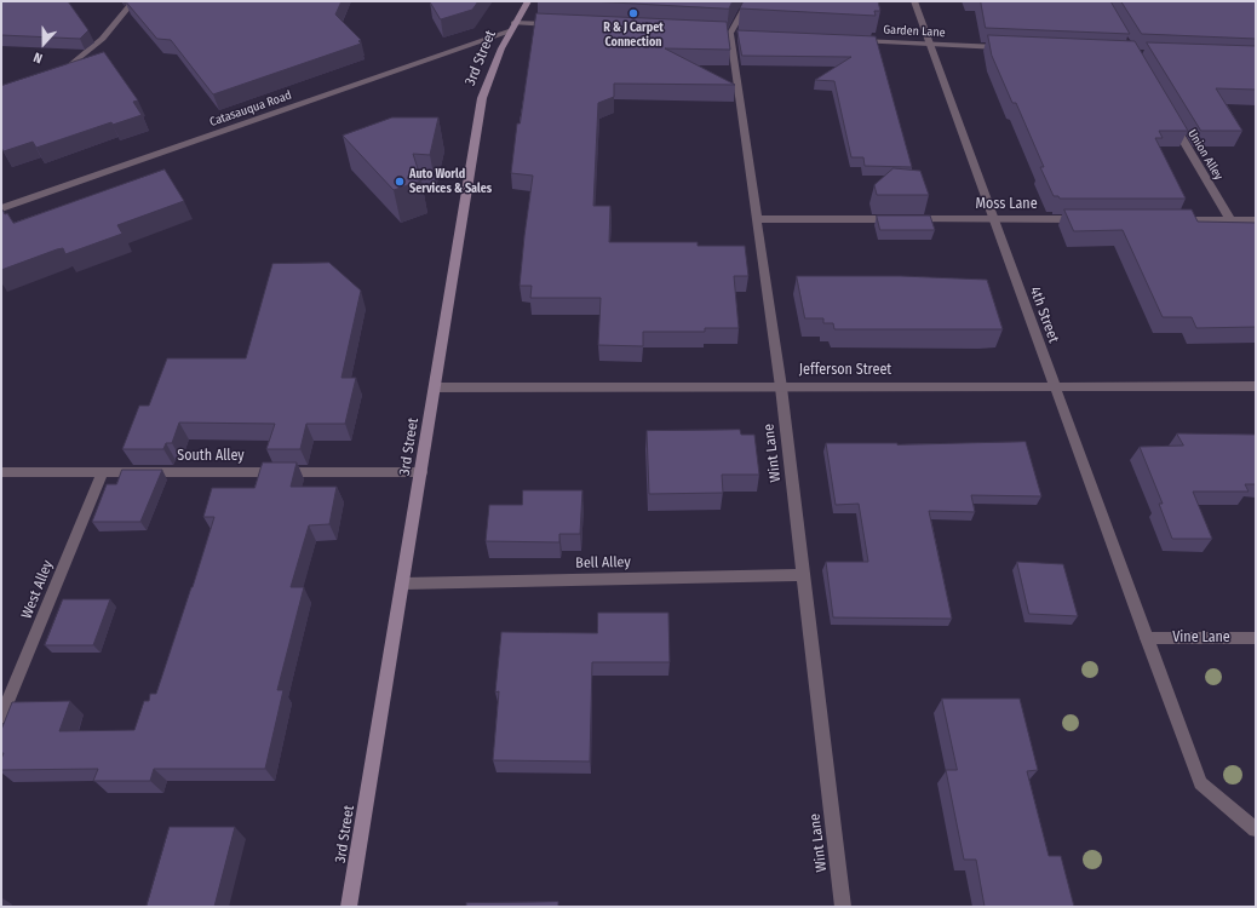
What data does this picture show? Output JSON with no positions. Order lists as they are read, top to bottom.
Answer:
{
  "streets": {
    "main road": ["3rd Street"],
    "street": [
      "Garden Lane",
      "Catasauqua Road",
      "Union Alley",
      "Moss Lane",
      "4th Street",
      "Jefferson Street",
      "Wint Lane",
      "South Alley",
      "Bell Alley",
      "West Alley",
      "Vine Lane"
    ]
  },
  "crossings": [
    ["Garden Lane", "4th Street"],
    ["3rd Street", "Catasauqua Road"],
    ["3rd Street", "Jefferson Street"],
    ["3rd Street", "South Alley"],
    ["3rd Street", "Bell Alley"],
    ["Moss Lane", "4th Street"],
    ["Moss Lane", "Wint Lane"],
    ["4th Street", "Jefferson Street"],
    ["4th Street", "Vine Lane"],
    ["Jefferson Street", "Wint Lane"],
    ["Wint Lane", "Bell Alley"],
    ["South Alley", "West Alley"]
  ],
  "places": ["R & J Carpet Connection", "Auto World Services & Sales"],
  "north": "bottom"
}
